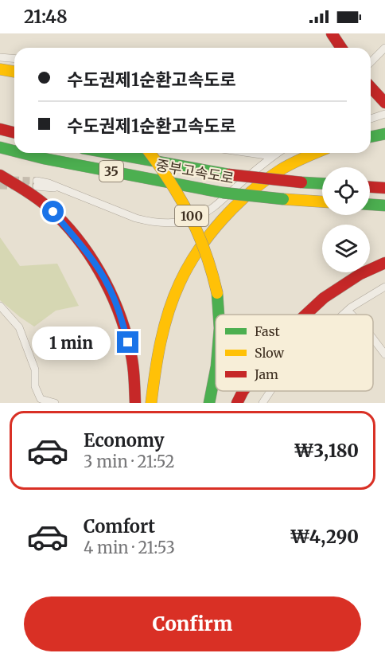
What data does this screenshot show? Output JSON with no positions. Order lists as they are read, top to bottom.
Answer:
{
  "streets": {
    "main road": ["35", "중부고속도로", "100"]
  },
  "legend": ["Fast", "Slow", "Jam"],
  "page": {
    "status": "21:48",
    "banner": ["수도권제1순환고속도로", "수도권제1순환고속도로"],
    "bubble": "1 min",
    "list": [
      {
        "name": "Economy",
        "note": "3 min · 21:52",
        "value": "₩3,180"
      },
      {
        "name": "Comfort",
        "note": "4 min · 21:53",
        "value": "₩4,290"
      }
    ],
    "buttons": "Confirm"
  }
}
